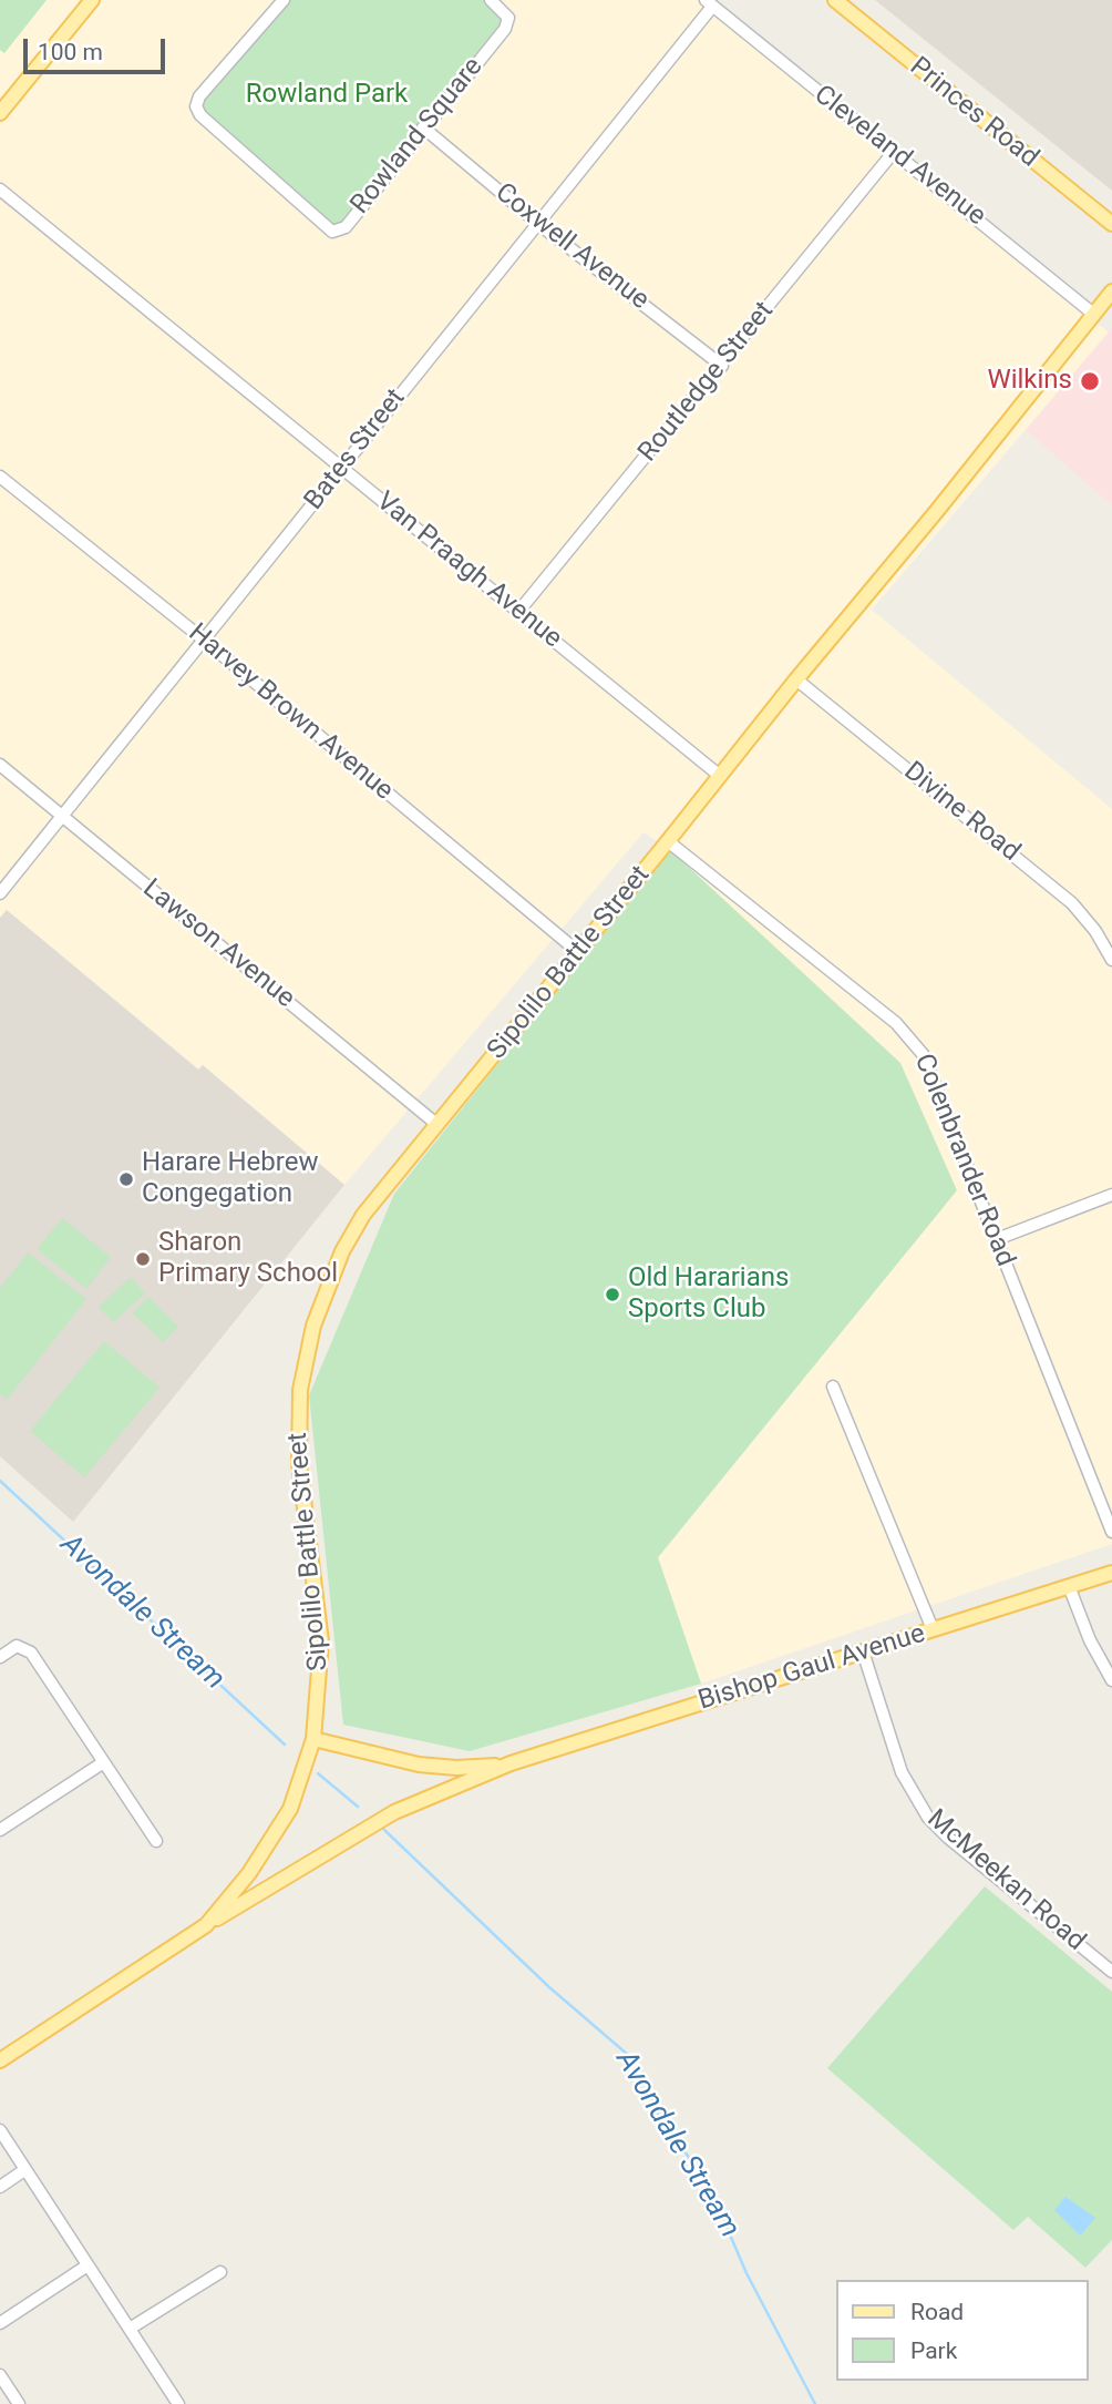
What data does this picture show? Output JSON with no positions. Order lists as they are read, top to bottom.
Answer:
{
  "streets": {
    "main road": ["Princes Road", "Sipolilo Battle Street", "Bishop Gaul Avenue"],
    "street": [
      "Rowland Square",
      "Cleveland Avenue",
      "Coxwell Avenue",
      "Routledge Street",
      "Bates Street",
      "Van Praagh Avenue",
      "Harvey Brown Avenue",
      "Divine Road",
      "Lawson Avenue",
      "Colenbrander Road",
      "McMeekan Road"
    ]
  },
  "crossings": [
    ["Rowland Square", "Coxwell Avenue"],
    ["Cleveland Avenue", "Routledge Street"],
    ["Cleveland Avenue", "Bates Street"],
    ["Cleveland Avenue", "Sipolilo Battle Street"],
    ["Coxwell Avenue", "Routledge Street"],
    ["Coxwell Avenue", "Bates Street"],
    ["Routledge Street", "Van Praagh Avenue"],
    ["Bates Street", "Van Praagh Avenue"],
    ["Bates Street", "Harvey Brown Avenue"],
    ["Bates Street", "Lawson Avenue"],
    ["Van Praagh Avenue", "Sipolilo Battle Street"],
    ["Harvey Brown Avenue", "Sipolilo Battle Street"],
    ["Divine Road", "Sipolilo Battle Street"],
    ["Lawson Avenue", "Sipolilo Battle Street"],
    ["Sipolilo Battle Street", "Colenbrander Road"],
    ["Bishop Gaul Avenue", "McMeekan Road"]
  ],
  "water": ["Avondale Stream"],
  "parks": ["Rowland Park"],
  "places": [
    "Wilkins",
    "Harare Hebrew Congegation",
    "Sharon Primary School",
    "Old Hararians Sports Club"
  ],
  "legend": ["Road", "Park"],
  "scale_bar": "100 m"
}
